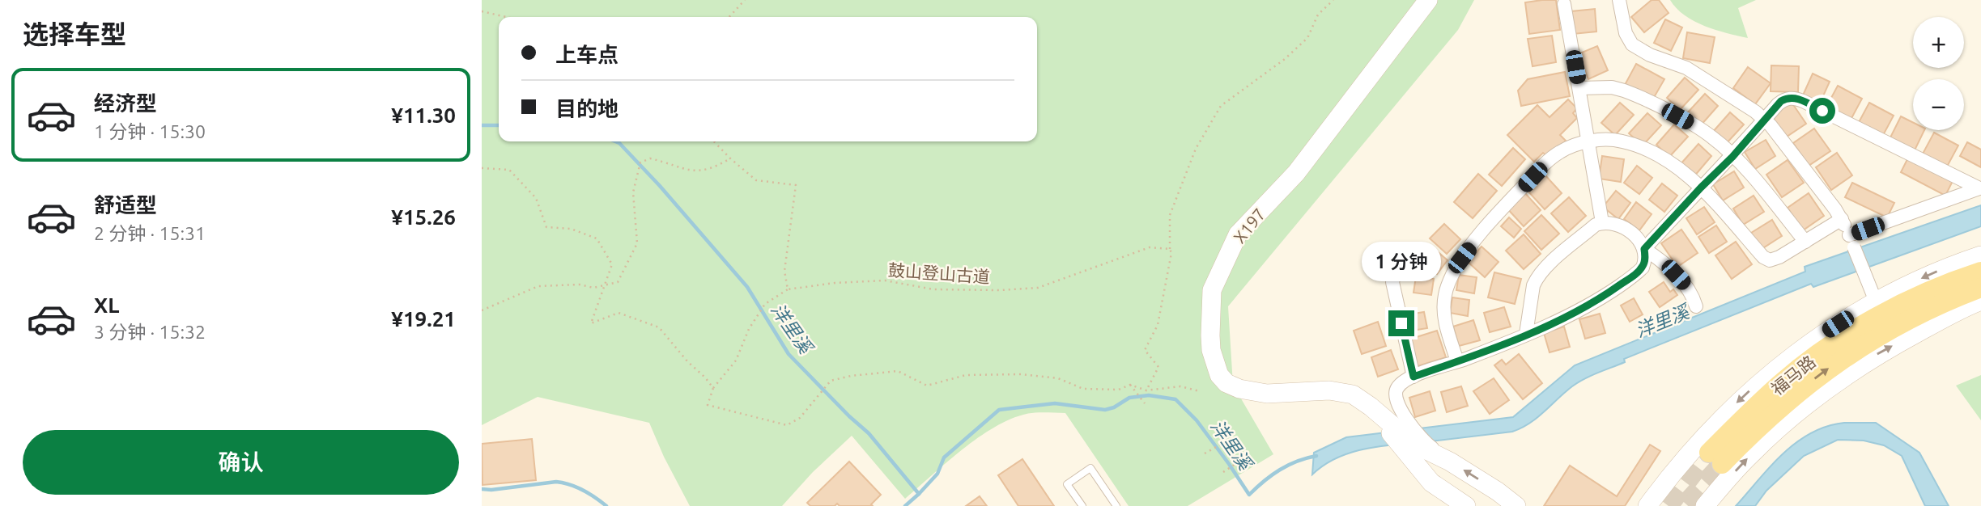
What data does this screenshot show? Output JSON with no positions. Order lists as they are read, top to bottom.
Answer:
{
  "streets": {
    "main road": ["X197", "福马路"],
    "path": ["鼓山登山古道"]
  },
  "water": ["洋里溪"],
  "page": {
    "heading": "选择车型",
    "map_buttons": ["+", "−"],
    "banner": ["上车点", "目的地"],
    "list": [
      {
        "name": "经济型",
        "note": "1 分钟 · 15:30",
        "value": "¥11.30"
      },
      {
        "name": "舒适型",
        "note": "2 分钟 · 15:31",
        "value": "¥15.26"
      },
      {
        "name": "XL",
        "note": "3 分钟 · 15:32",
        "value": "¥19.21"
      }
    ],
    "bubble": "1 分钟",
    "buttons": "确认"
  }
}
